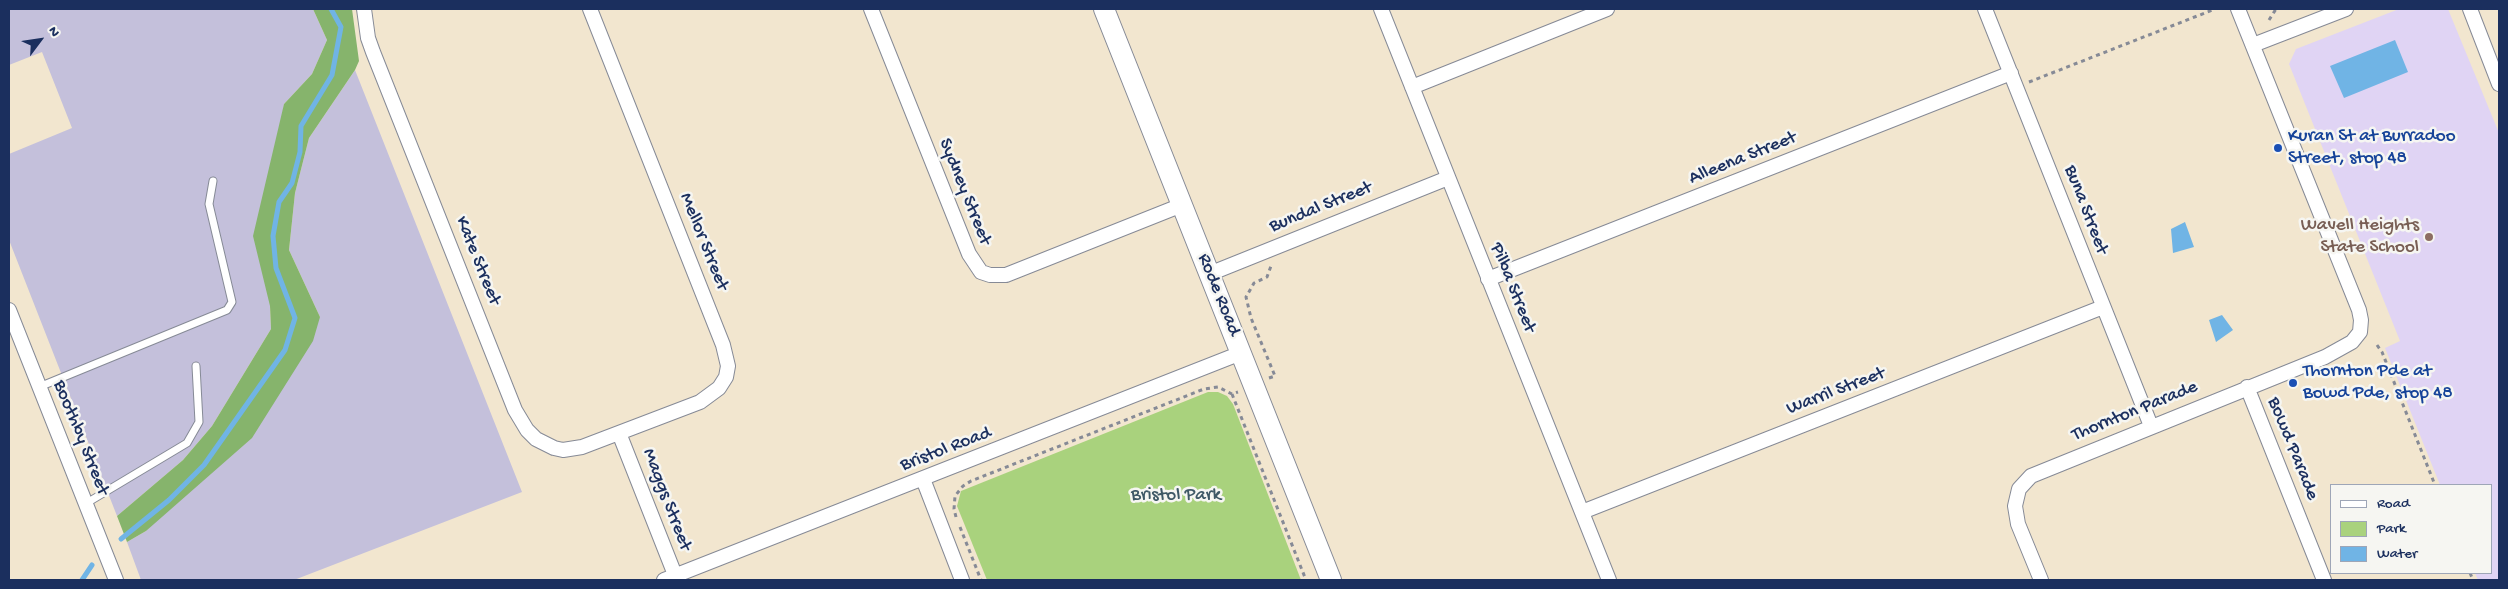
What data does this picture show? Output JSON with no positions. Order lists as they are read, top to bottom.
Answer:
{
  "streets": {
    "main road": ["Rode Road"],
    "street": [
      "Alleena Street",
      "Sydney Street",
      "Bundal Street",
      "Buna Street",
      "Mellor Street",
      "Kate Street",
      "Pilba Street",
      "Warril Street",
      "Thornton Parade",
      "Boothby Street",
      "Bowd Parade",
      "Bristol Road",
      "Maggs Street"
    ]
  },
  "crossings": [
    ["Alleena Street", "Buna Street"],
    ["Alleena Street", "Pilba Street"],
    ["Sydney Street", "Rode Road"],
    ["Bundal Street", "Pilba Street"],
    ["Bundal Street", "Rode Road"],
    ["Buna Street", "Warril Street"],
    ["Buna Street", "Thornton Parade"],
    ["Mellor Street", "Kate Street"],
    ["Mellor Street", "Maggs Street"],
    ["Kate Street", "Maggs Street"],
    ["Pilba Street", "Warril Street"],
    ["Rode Road", "Bristol Road"],
    ["Thornton Parade", "Bowd Parade"],
    ["Bristol Road", "Maggs Street"]
  ],
  "parks": ["Bristol Park"],
  "places": ["Kuran St at Burradoo Street, stop 48", "Wavell Heights State School", "Thornton Pde at Bowd Pde, stop 48"],
  "legend": ["Road", "Park", "Water"],
  "north": "top right"
}
